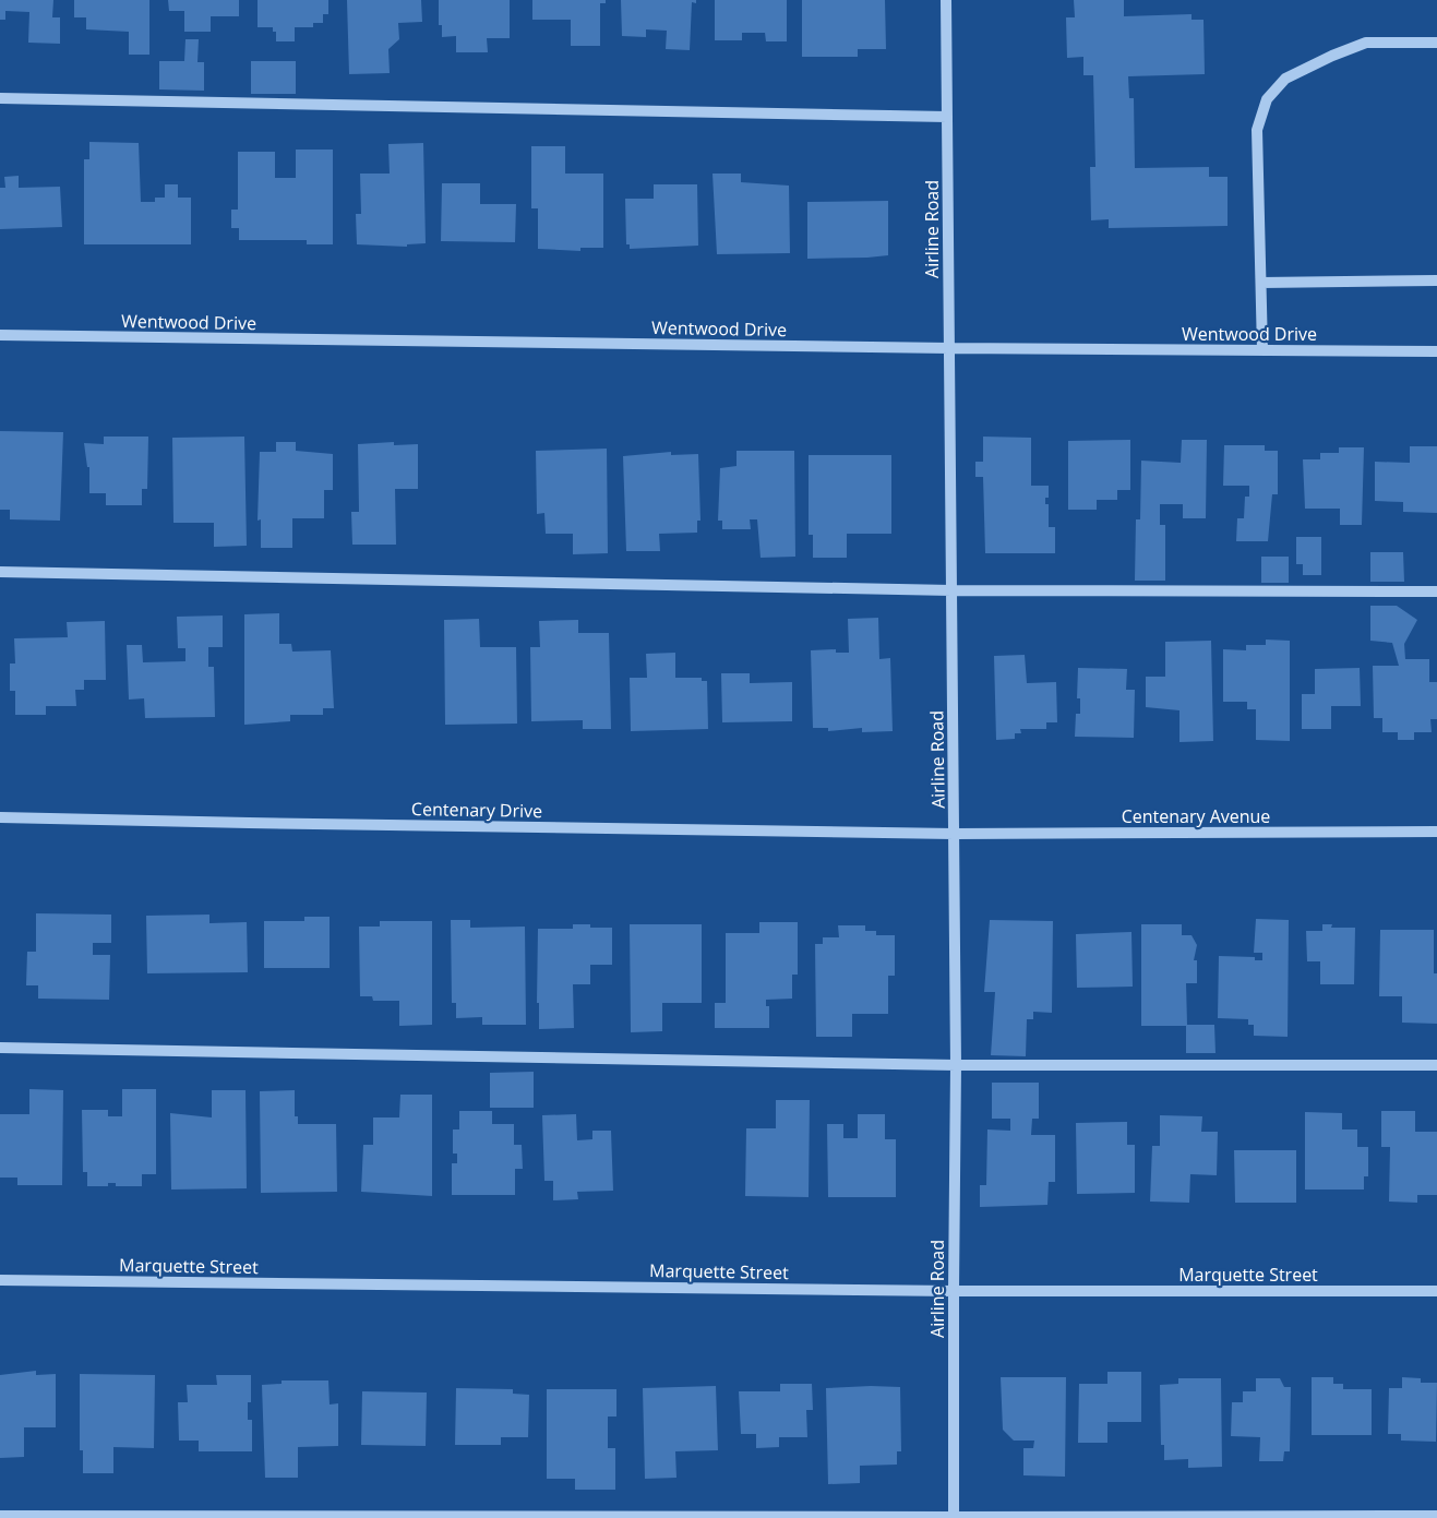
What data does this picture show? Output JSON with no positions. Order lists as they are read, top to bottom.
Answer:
{
  "streets": {
    "street": [
      "Airline Road",
      "Wentwood Drive",
      "Centenary Drive",
      "Centenary Avenue",
      "Marquette Street"
    ]
  },
  "crossings": [
    ["Airline Road", "Wentwood Drive"],
    ["Airline Road", "Centenary Drive"],
    ["Airline Road", "Centenary Avenue"],
    ["Airline Road", "Marquette Street"],
    ["Centenary Drive", "Centenary Avenue"]
  ]
}
